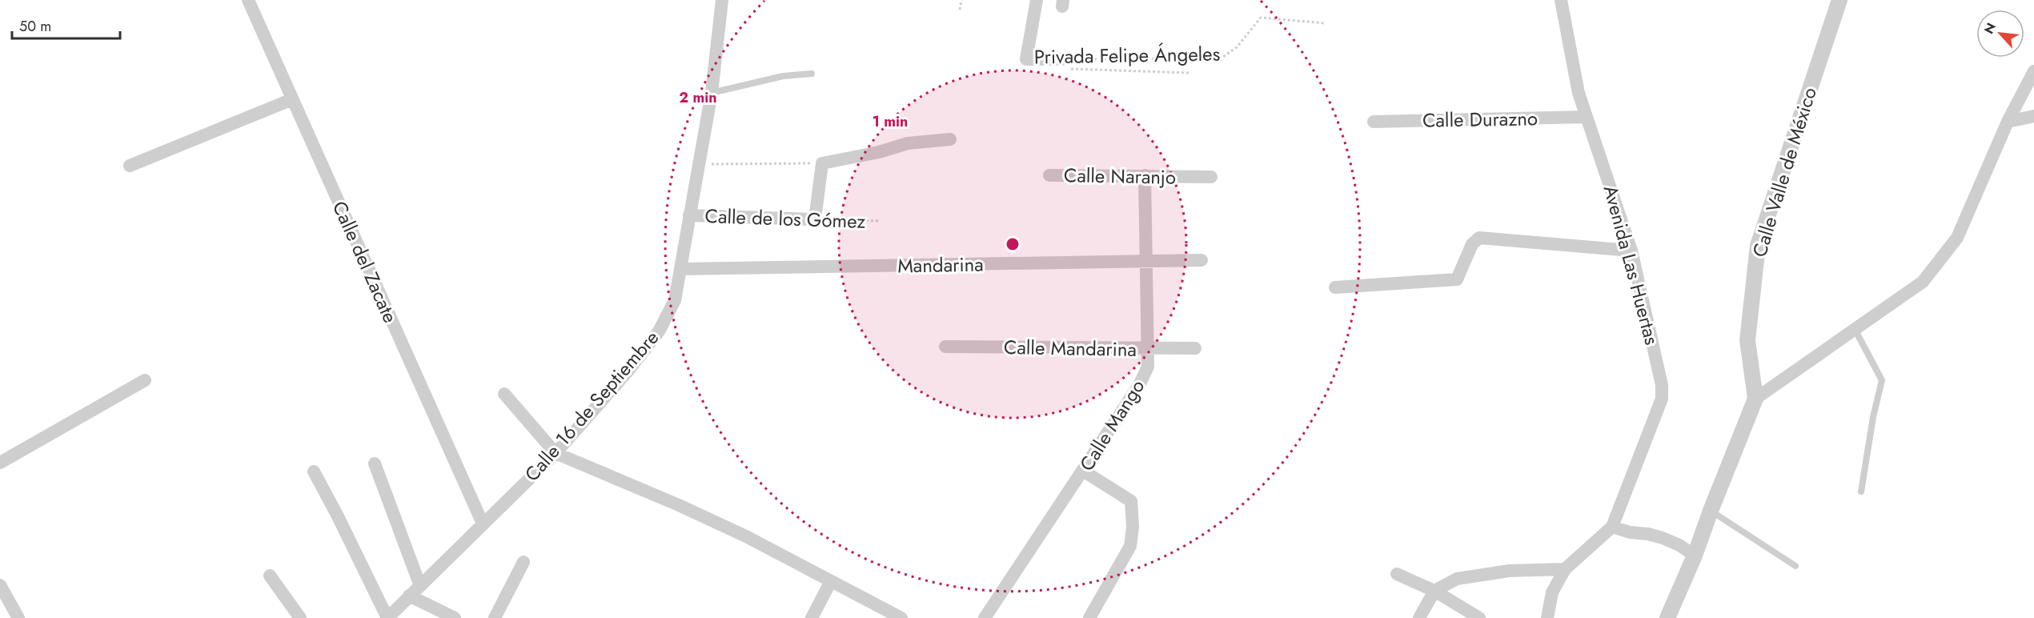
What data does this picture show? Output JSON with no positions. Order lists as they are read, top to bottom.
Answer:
{
  "streets": {
    "street": [
      "Privada Felipe Ángeles",
      "Calle Durazno",
      "Calle Valle de México",
      "Calle Naranjo",
      "Calle de los Gómez",
      "Calle del Zacate",
      "Mandarina",
      "Avenida Las Huertas",
      "Calle Mandarina",
      "Calle 16 de Septiembre",
      "Calle Mango"
    ]
  },
  "crossings": [
    ["Calle Durazno", "Avenida Las Huertas"],
    ["Calle Naranjo", "Calle Mango"],
    ["Calle de los Gómez", "Calle 16 de Septiembre"],
    ["Calle del Zacate", "Calle 16 de Septiembre"],
    ["Mandarina", "Calle 16 de Septiembre"],
    ["Mandarina", "Calle Mango"],
    ["Calle Mandarina", "Calle Mango"]
  ],
  "scale_bar": "50 m",
  "north": "top left",
  "rings": ["2 min", "1 min"]
}
